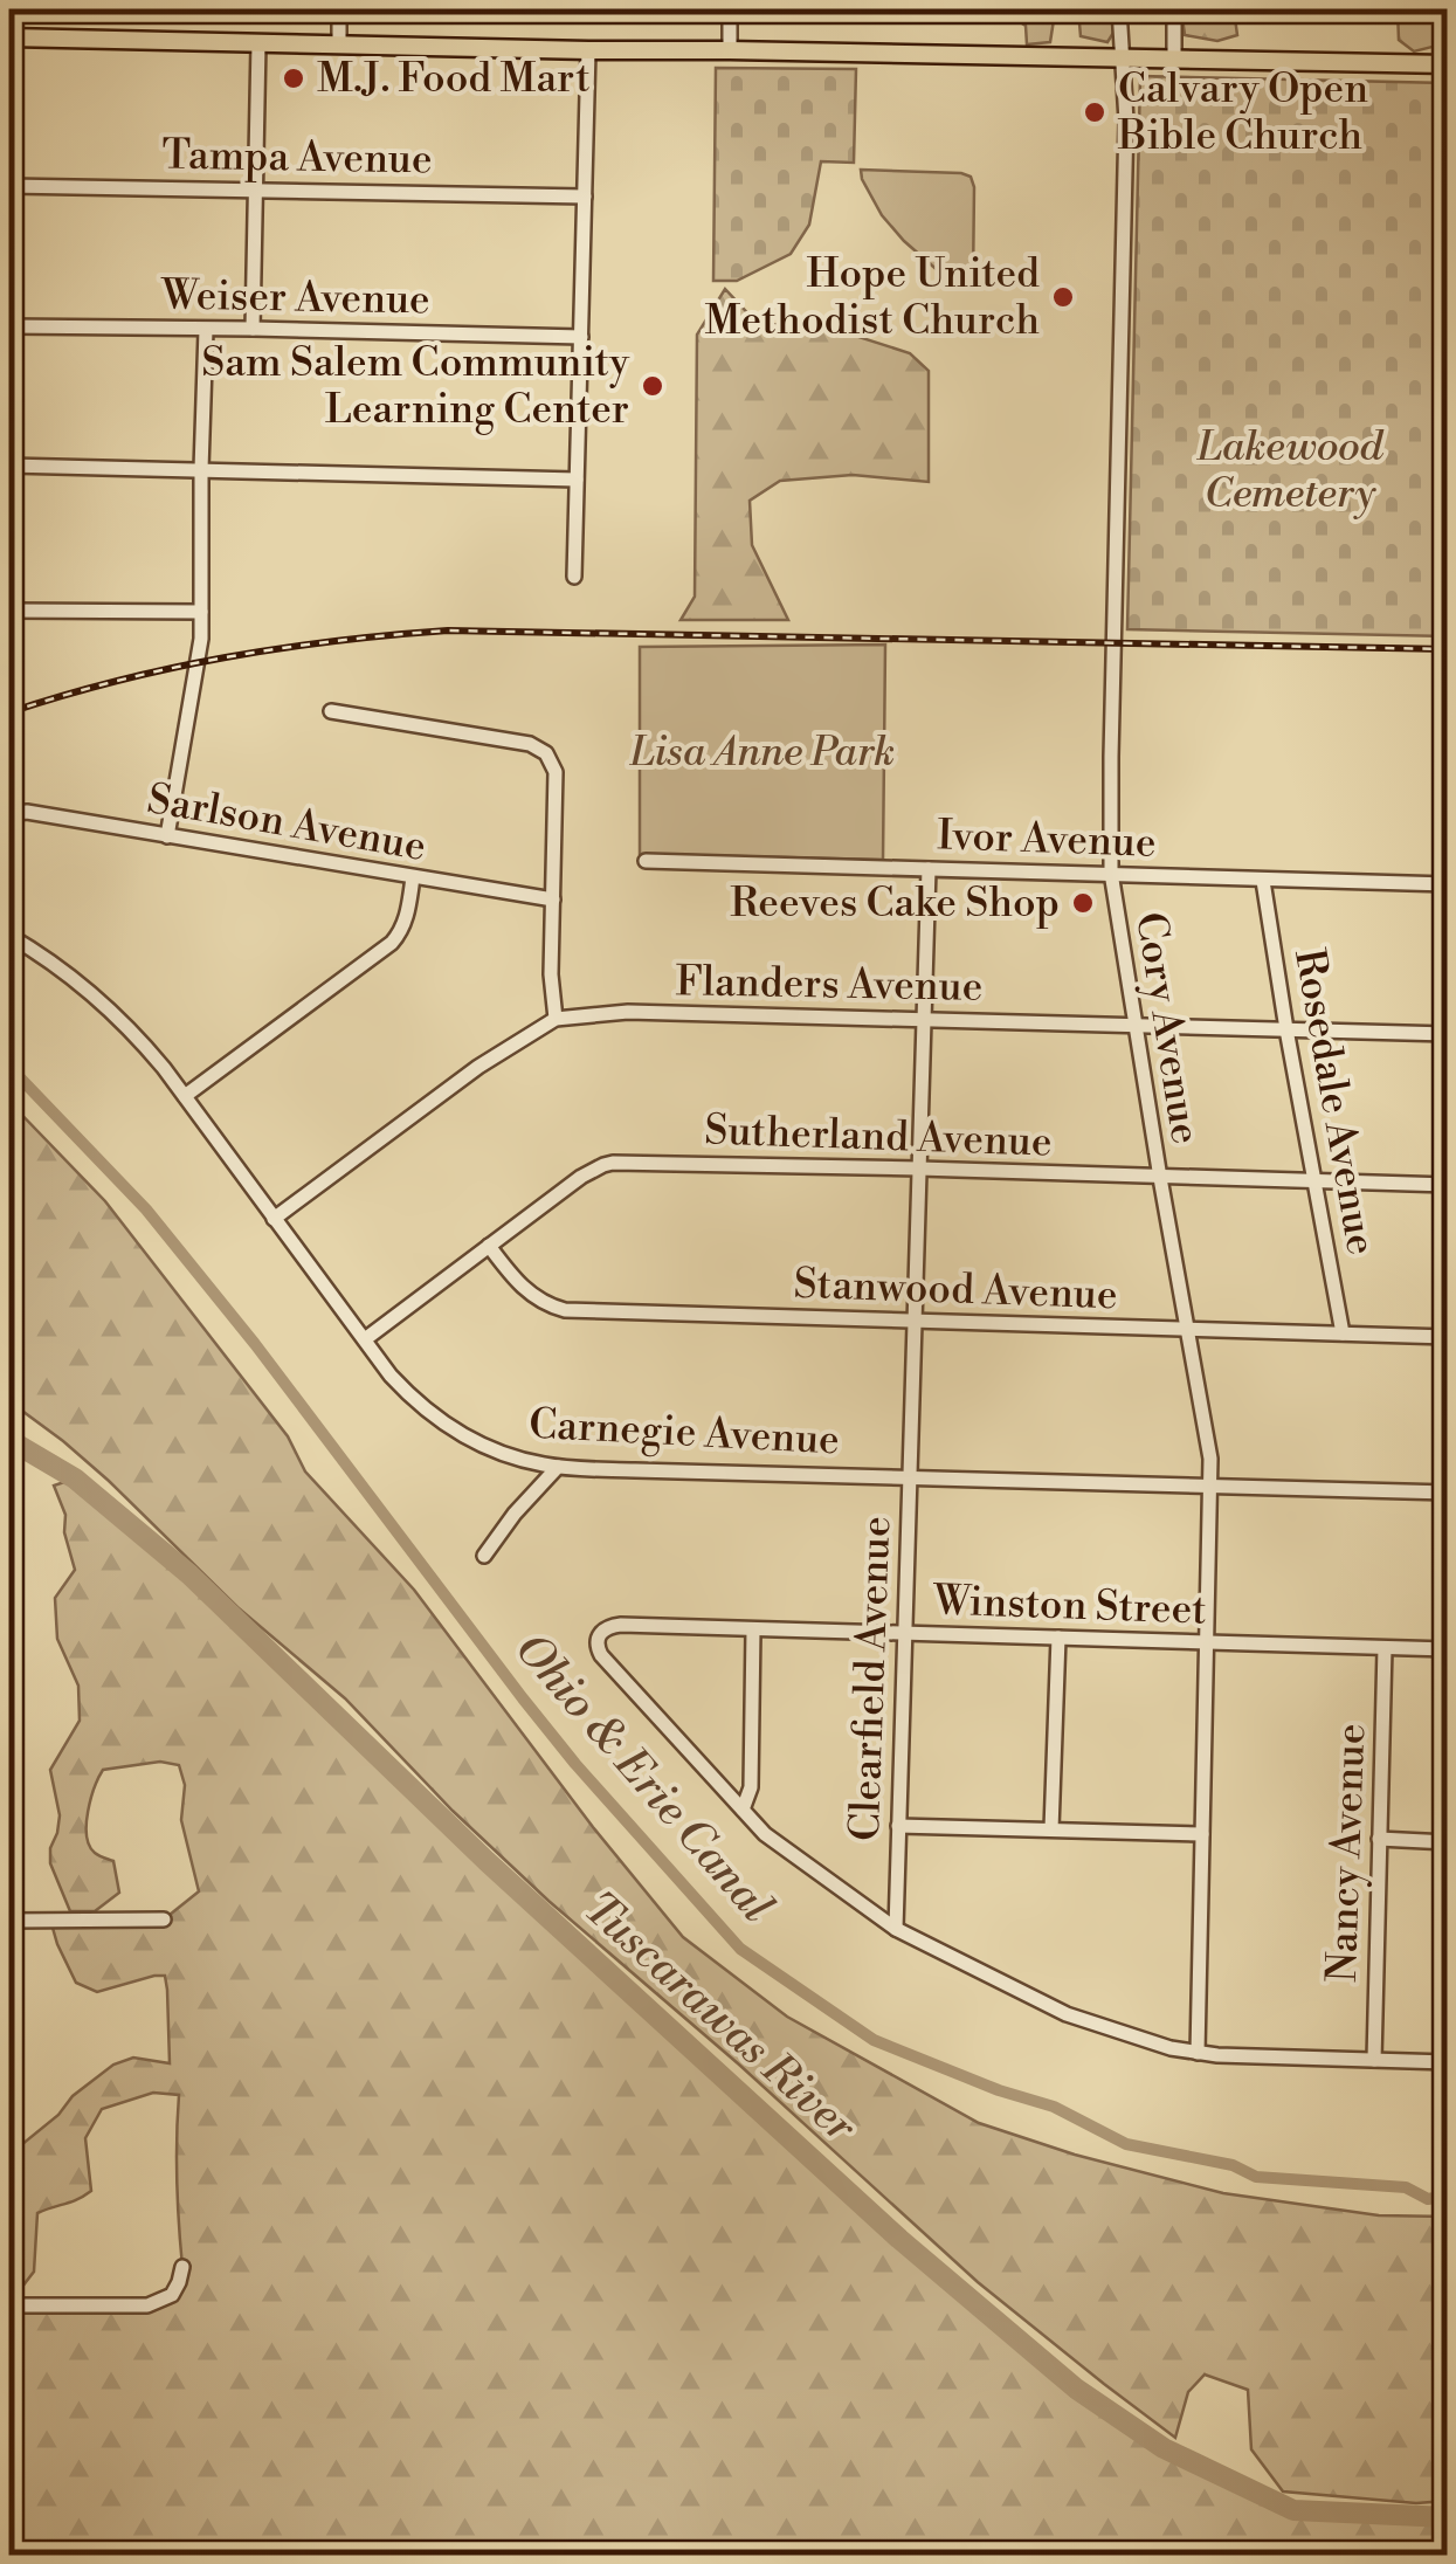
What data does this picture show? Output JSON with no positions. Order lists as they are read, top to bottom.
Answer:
{
  "streets": {
    "street": [
      "Tampa Avenue",
      "Weiser Avenue",
      "Sarlson Avenue",
      "Ivor Avenue",
      "Flanders Avenue",
      "Cory Avenue",
      "Rosedale Avenue",
      "Sutherland Avenue",
      "Stanwood Avenue",
      "Carnegie Avenue",
      "Winston Street",
      "Clearfield Avenue",
      "Nancy Avenue"
    ]
  },
  "crossings": [
    ["Ivor Avenue", "Cory Avenue"],
    ["Ivor Avenue", "Rosedale Avenue"],
    ["Ivor Avenue", "Clearfield Avenue"],
    ["Flanders Avenue", "Cory Avenue"],
    ["Flanders Avenue", "Rosedale Avenue"],
    ["Flanders Avenue", "Carnegie Avenue"],
    ["Flanders Avenue", "Clearfield Avenue"],
    ["Cory Avenue", "Sutherland Avenue"],
    ["Cory Avenue", "Stanwood Avenue"],
    ["Cory Avenue", "Carnegie Avenue"],
    ["Cory Avenue", "Winston Street"],
    ["Rosedale Avenue", "Sutherland Avenue"],
    ["Rosedale Avenue", "Stanwood Avenue"],
    ["Sutherland Avenue", "Stanwood Avenue"],
    ["Sutherland Avenue", "Carnegie Avenue"],
    ["Sutherland Avenue", "Clearfield Avenue"],
    ["Stanwood Avenue", "Clearfield Avenue"],
    ["Carnegie Avenue", "Clearfield Avenue"],
    ["Winston Street", "Clearfield Avenue"],
    ["Winston Street", "Nancy Avenue"]
  ],
  "water": ["Ohio & Erie Canal", "Tuscarawas River"],
  "parks": ["Lakewood Cemetery", "Lisa Anne Park"],
  "places": [
    "M.J. Food Mart",
    "Calvary Open Bible Church",
    "Hope United Methodist Church",
    "Sam Salem Community Learning Center",
    "Reeves Cake Shop"
  ]
}
